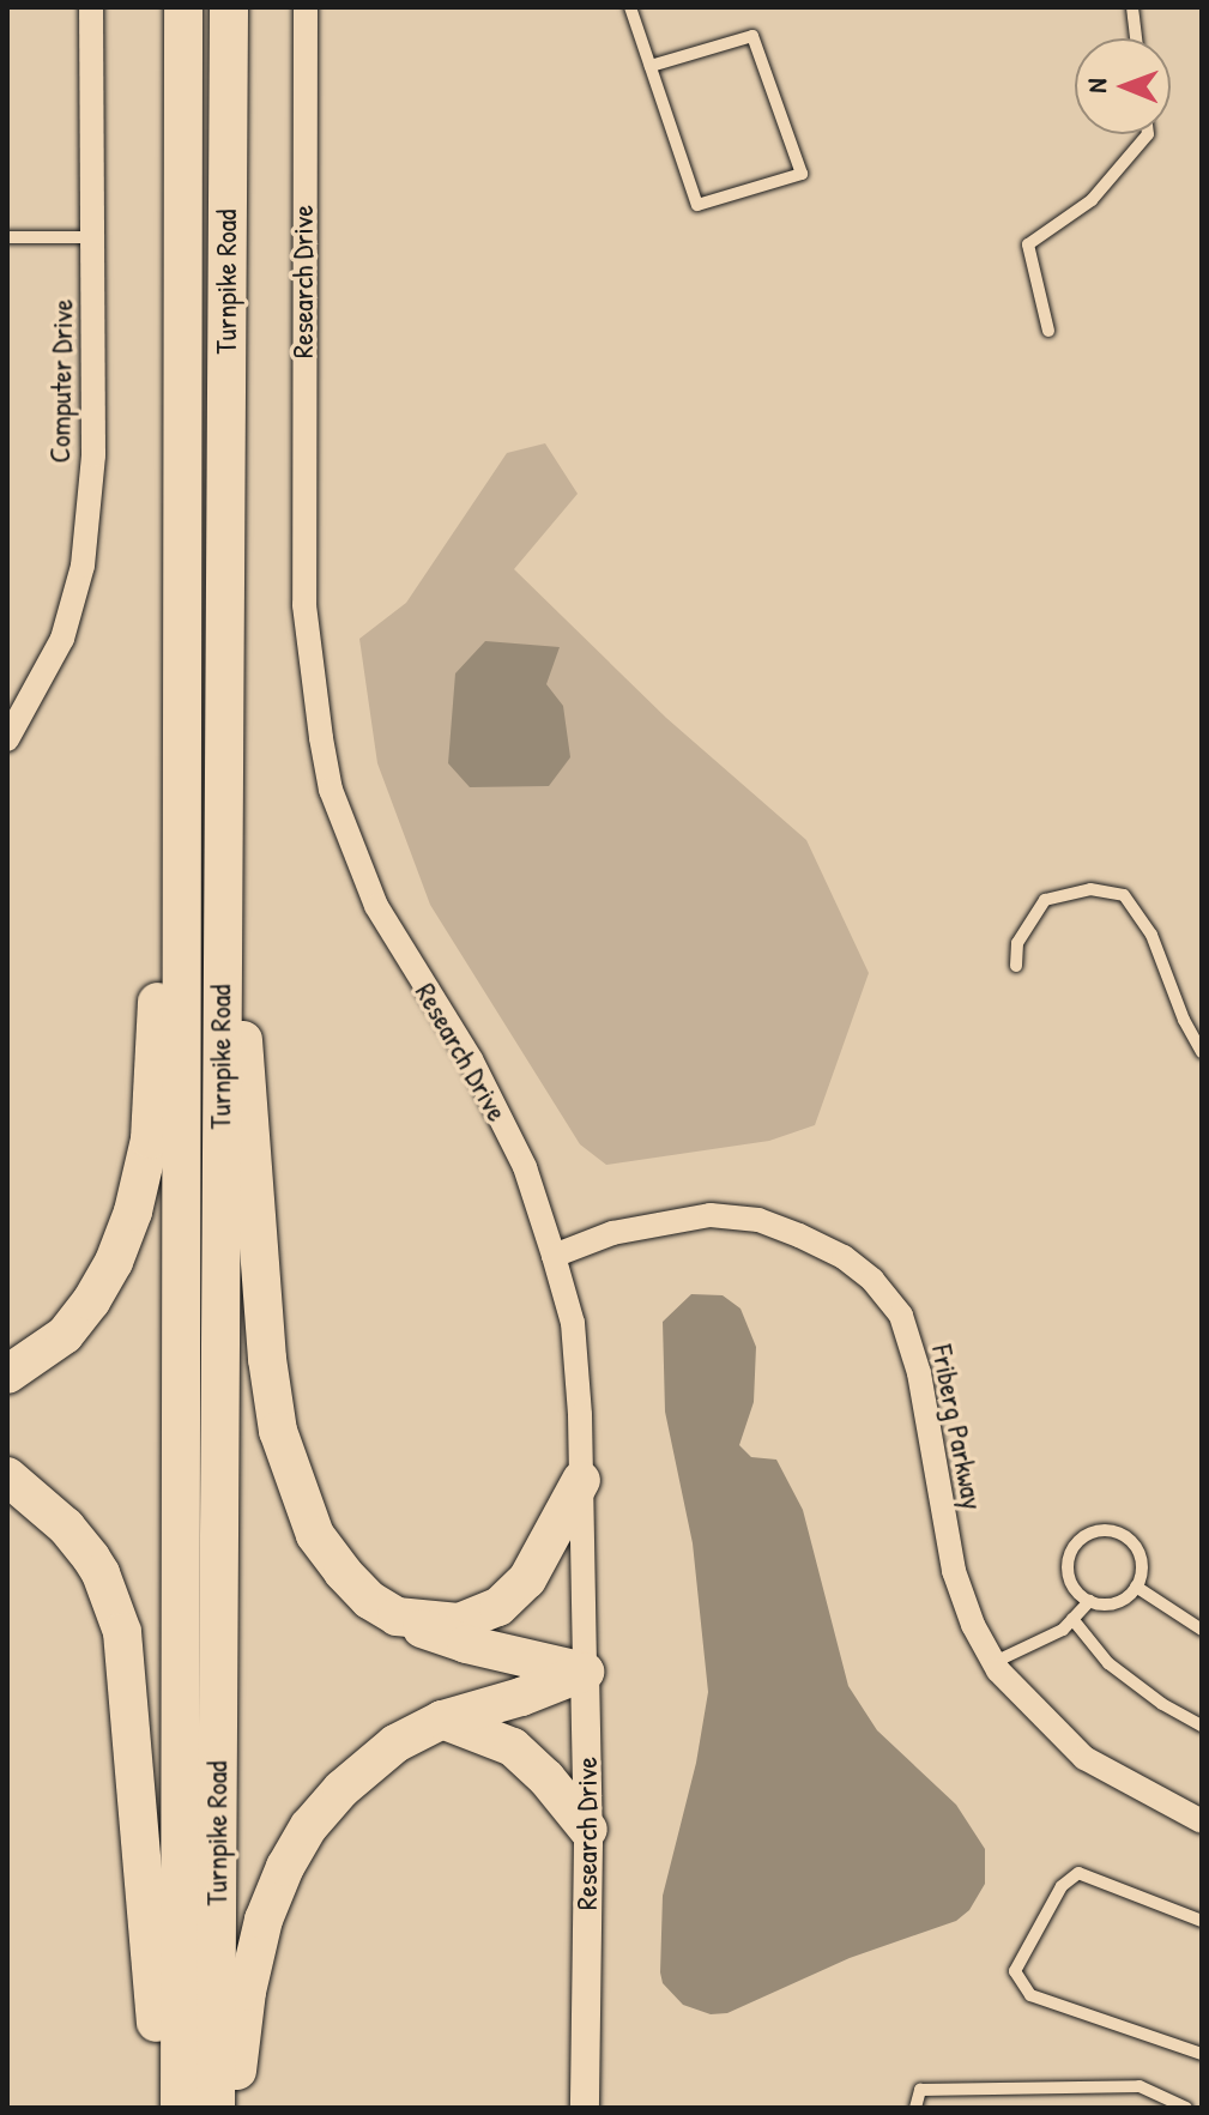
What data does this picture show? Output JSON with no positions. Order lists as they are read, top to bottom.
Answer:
{
  "streets": {
    "highway": ["Turnpike Road"],
    "street": ["Research Drive", "Computer Drive", "Friberg Parkway"]
  },
  "crossings": [
    ["Research Drive", "Friberg Parkway"]
  ],
  "north": "left"
}
